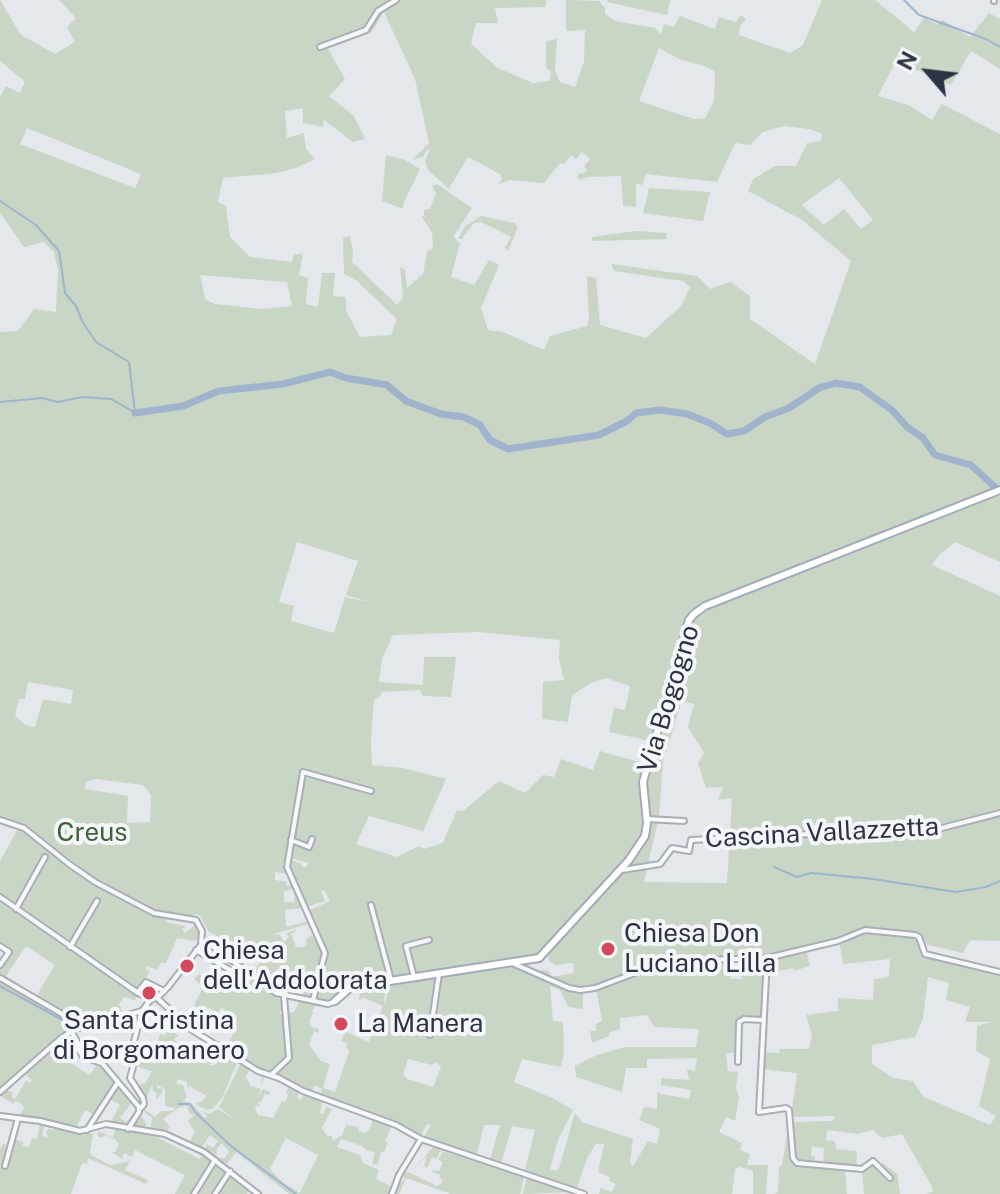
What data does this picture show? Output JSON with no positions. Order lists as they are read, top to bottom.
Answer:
{
  "streets": {
    "main road": ["Via Bogogno"],
    "street": ["Cascina Vallazzetta"]
  },
  "crossings": [
    ["Via Bogogno", "Cascina Vallazzetta"]
  ],
  "parks": ["Creus"],
  "places": [
    "Chiesa Don Luciano Lilla",
    "Chiesa dell'Addolorata",
    "Santa Cristina di Borgomanero",
    "La Manera"
  ],
  "north": "top left"
}
